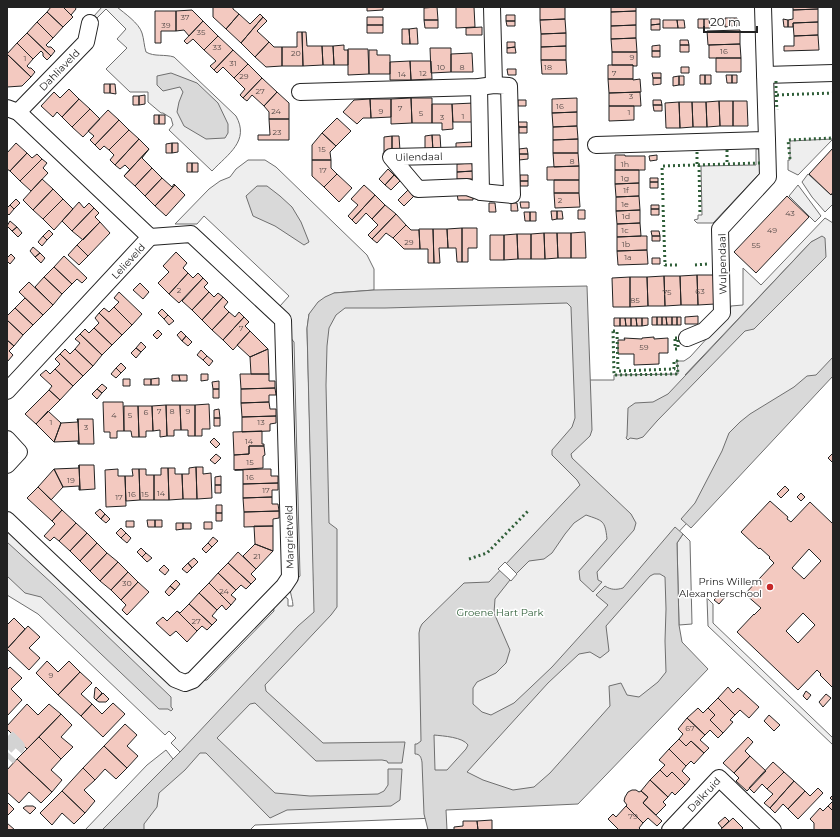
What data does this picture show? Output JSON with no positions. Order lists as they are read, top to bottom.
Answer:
{
  "streets": {
    "street": [
      "Dahliaveld",
      "Uilendaal",
      "Lelieveld",
      "Wulpendaal",
      "Margrietveld",
      "Dalkruid"
    ]
  },
  "crossings": [
    ["Dahliaveld", "Lelieveld"],
    ["Lelieveld", "Margrietveld"]
  ],
  "parks": ["Groene Hart Park"],
  "places": ["Prins Willem Alexanderschool"],
  "house_numbers": [
    "37",
    "39",
    "35",
    "33",
    "16",
    "20",
    "9",
    "1",
    "31",
    "10",
    "8",
    "18",
    "12",
    "7",
    "14",
    "29",
    "27",
    "3",
    "16",
    "7",
    "24",
    "9",
    "1",
    "5",
    "1",
    "3",
    "23",
    "15",
    "8",
    "1h",
    "17",
    "1g",
    "1f",
    "2",
    "1e",
    "43",
    "1d",
    "1c",
    "49",
    "29",
    "1b",
    "55",
    "1a",
    "2",
    "63",
    "75",
    "85",
    "7",
    "59",
    "7",
    "8",
    "9",
    "6",
    "4",
    "5",
    "1",
    "13",
    "3",
    "14",
    "15",
    "16",
    "19",
    "17",
    "14",
    "16",
    "15",
    "17",
    "21",
    "30",
    "24",
    "27",
    "9",
    "67",
    "79"
  ],
  "scale_bar": "20 m"
}
